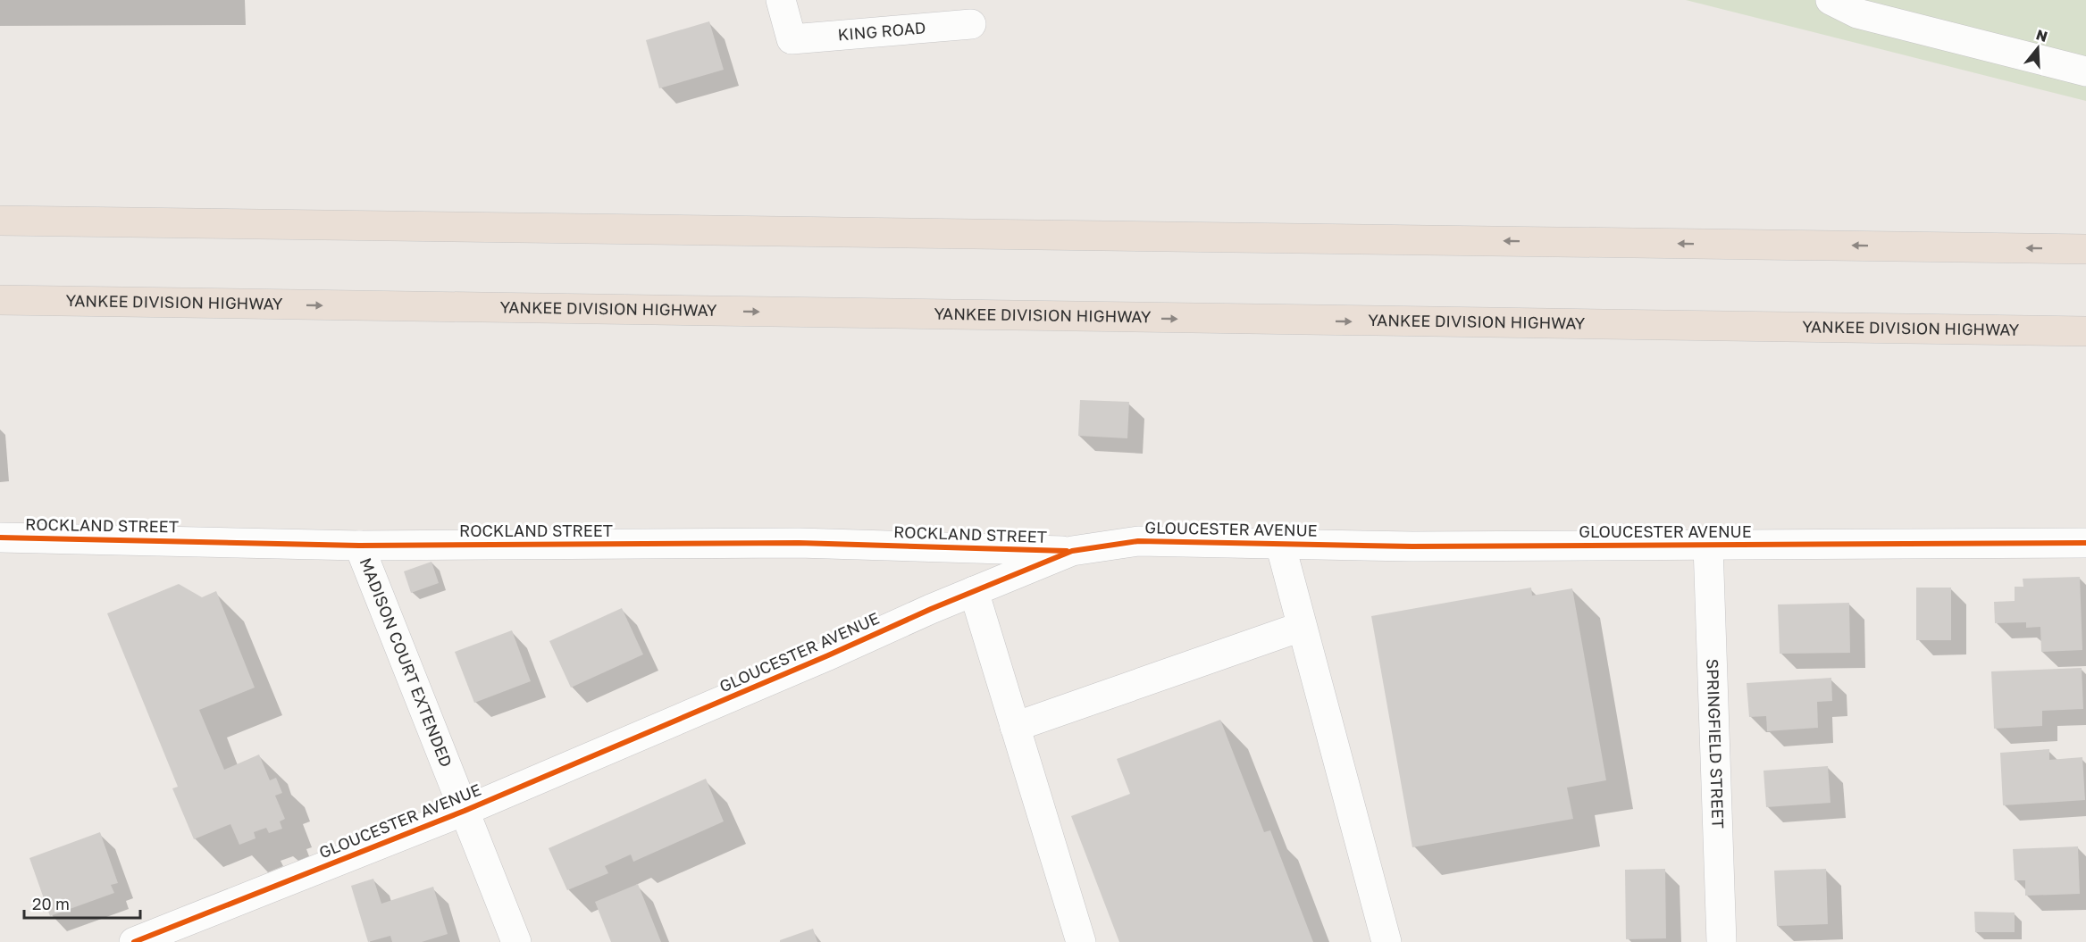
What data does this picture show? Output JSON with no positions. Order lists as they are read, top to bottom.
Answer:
{
  "streets": {
    "highway": ["YANKEE DIVISION HIGHWAY"],
    "street": [
      "KING ROAD",
      "ROCKLAND STREET",
      "GLOUCESTER AVENUE",
      "MADISON COURT EXTENDED",
      "SPRINGFIELD STREET"
    ]
  },
  "crossings": [
    ["ROCKLAND STREET", "GLOUCESTER AVENUE"],
    ["ROCKLAND STREET", "MADISON COURT EXTENDED"],
    ["GLOUCESTER AVENUE", "MADISON COURT EXTENDED"],
    ["GLOUCESTER AVENUE", "SPRINGFIELD STREET"]
  ],
  "scale_bar": "20 m",
  "north": "top"
}
